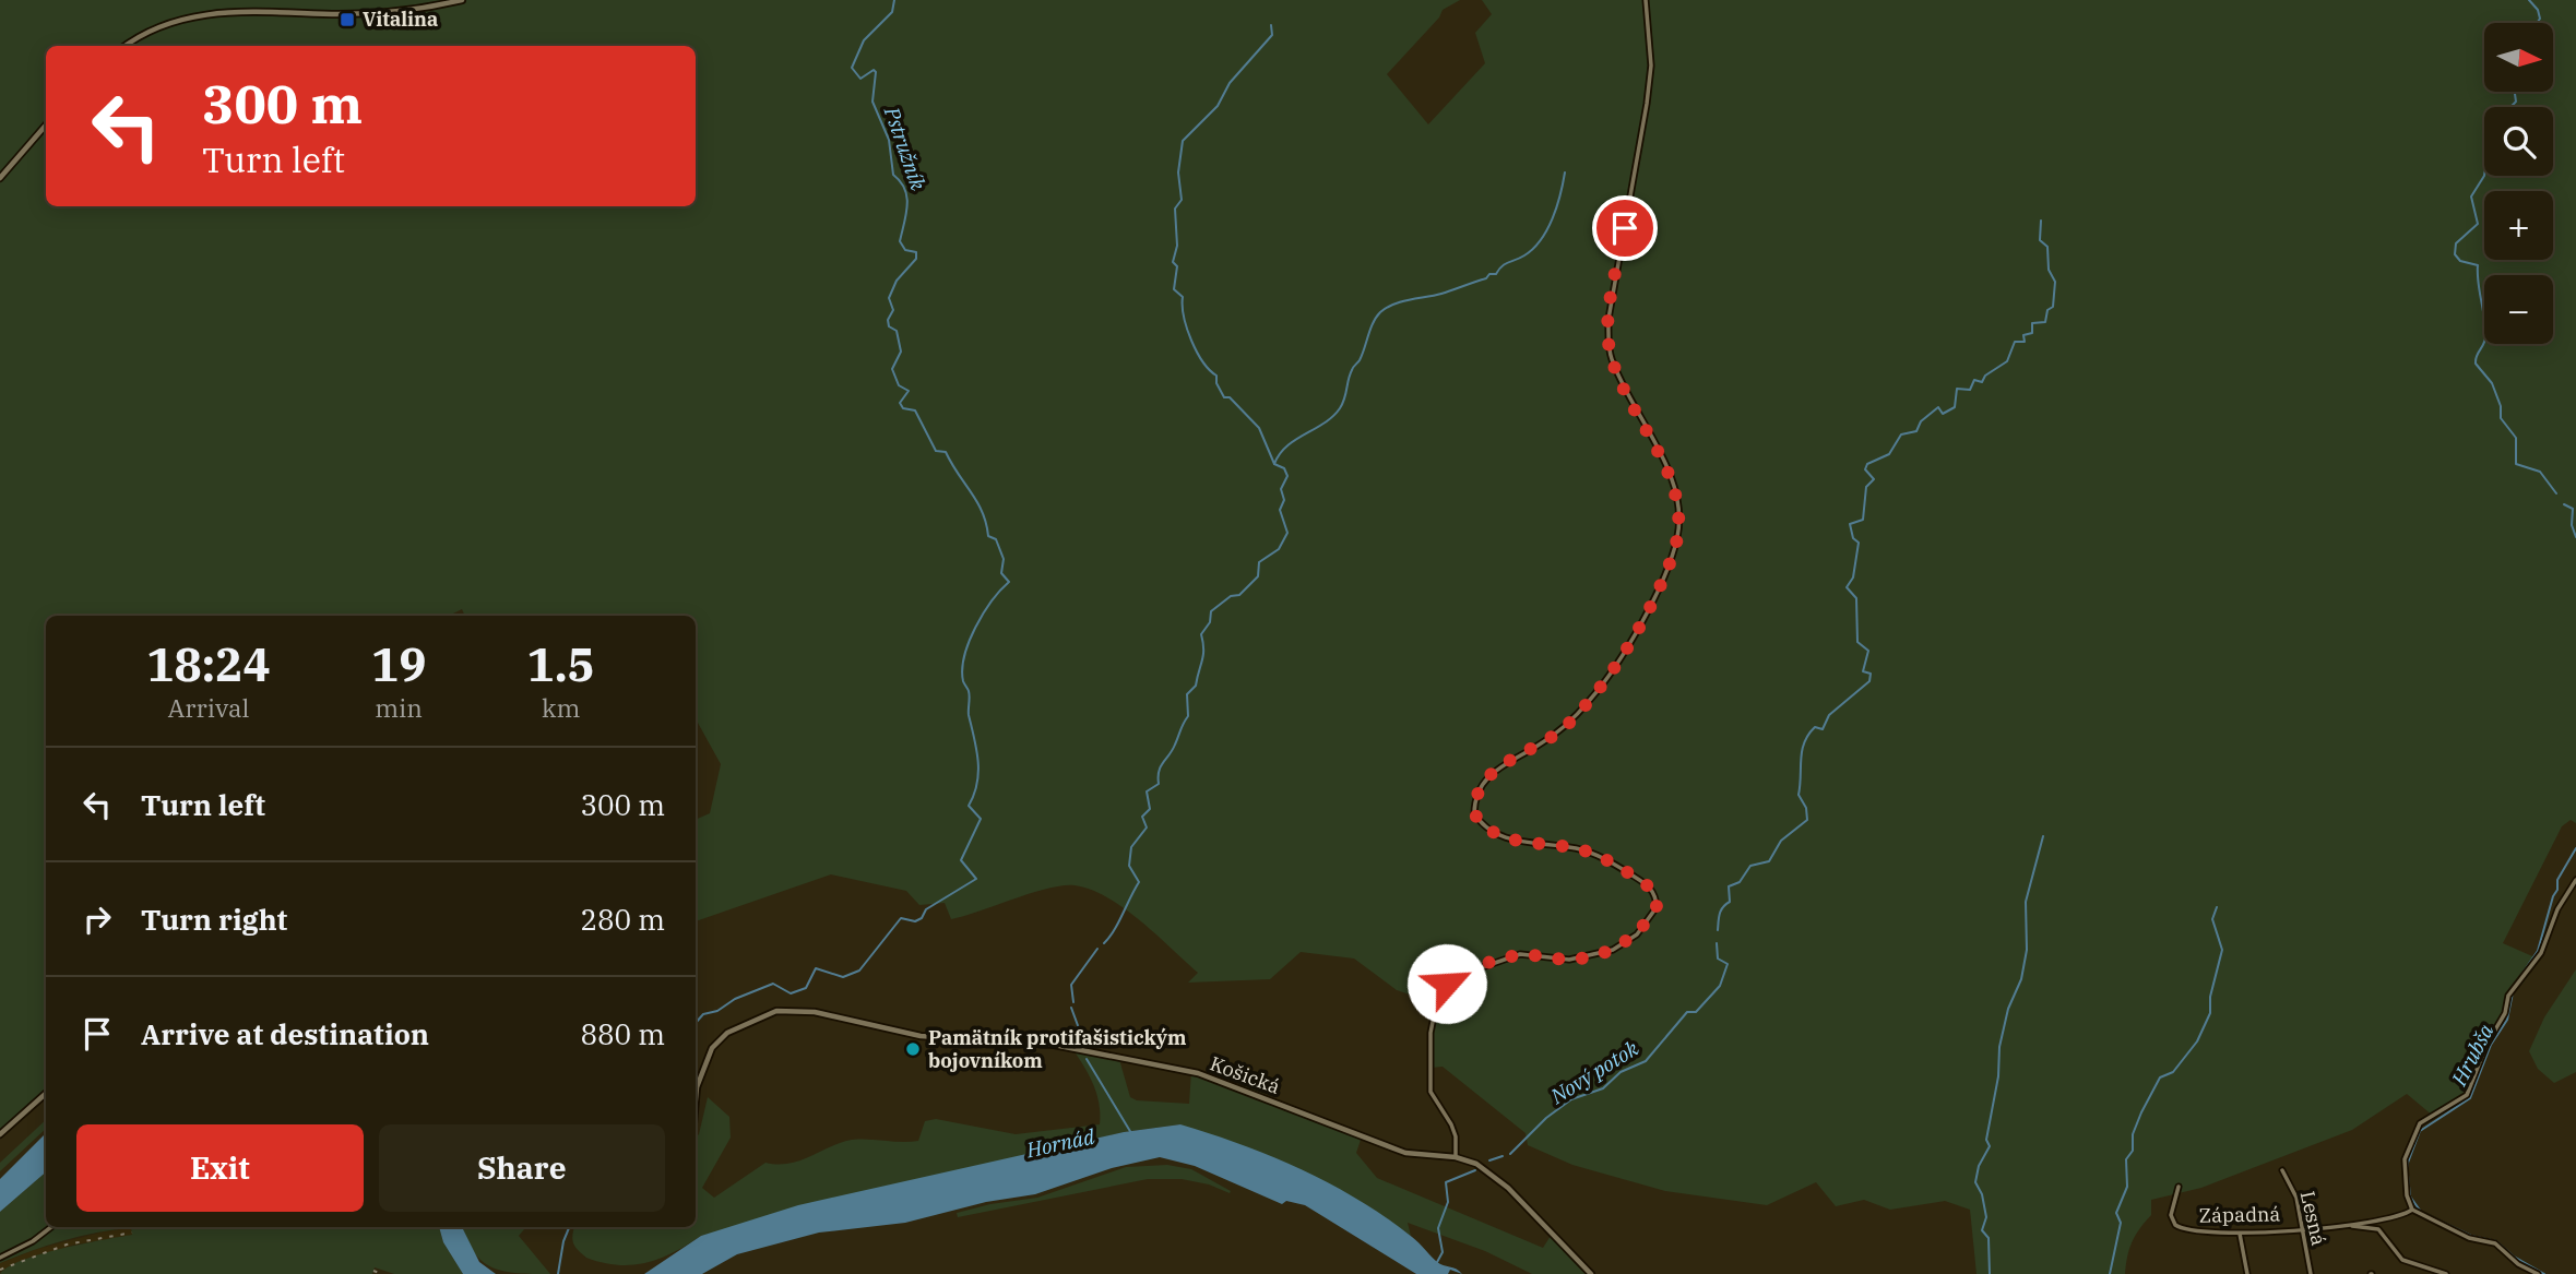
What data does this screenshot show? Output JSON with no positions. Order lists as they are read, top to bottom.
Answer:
{
  "streets": {
    "street": ["Košická", "Západná", "Lesná"]
  },
  "crossings": [
    ["Západná", "Lesná"]
  ],
  "water": [
    "Pstružník",
    "Hrubša",
    "Nový potok",
    "Hornád"
  ],
  "places": {
    "transit": ["Vitalina"],
    "other": ["Pamätník protifašistickým bojovníkom"]
  },
  "north": "right",
  "page": {
    "map_buttons": ["+", "−"],
    "turn": ["300 m", "Turn left"],
    "eta": [
      "18:24",
      "Arrival",
      "19",
      "min",
      "1.5",
      "km"
    ],
    "list": [
      {
        "name": "Turn left",
        "value": "300 m"
      },
      {
        "name": "Turn right",
        "value": "280 m"
      },
      {
        "name": "Arrive at destination",
        "value": "880 m"
      }
    ],
    "buttons": ["Exit", "Share"]
  }
}
